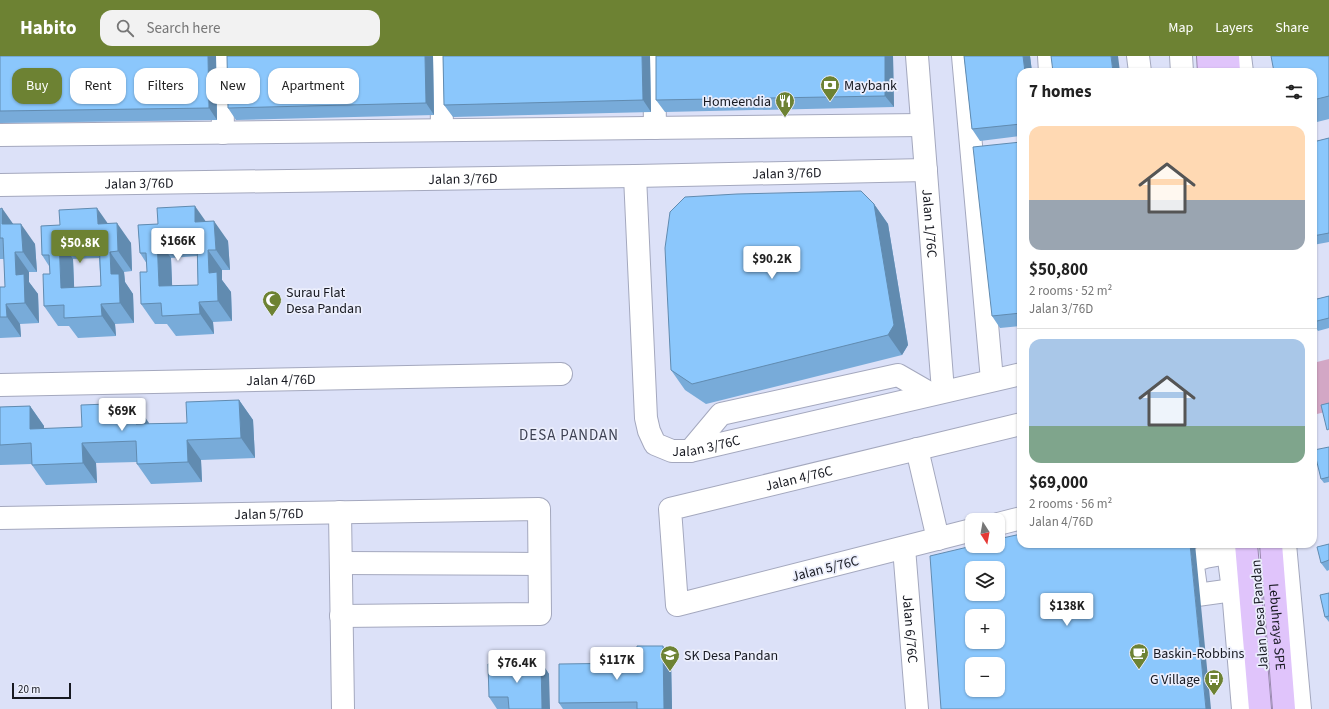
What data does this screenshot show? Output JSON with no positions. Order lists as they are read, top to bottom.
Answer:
{
  "streets": {
    "highway": ["Lebuhraya SPE"],
    "street": [
      "Jalan 3/76D",
      "Jalan 1/76C",
      "Jalan 4/76D",
      "Jalan 3/76C",
      "Jalan 4/76C",
      "Jalan 5/76D",
      "Jalan 5/76C",
      "Jalan Desa Pandan",
      "Jalan 6/76C"
    ]
  },
  "crossings": [
    ["Jalan 3/76D", "Jalan 1/76C"],
    ["Jalan 3/76D", "Jalan 3/76C"],
    ["Jalan 1/76C", "Jalan 3/76C"],
    ["Jalan 4/76C", "Jalan 5/76C"],
    ["Jalan 5/76C", "Jalan 6/76C"]
  ],
  "districts": ["DESA PANDAN"],
  "places": {
    "bank": ["Maybank"],
    "restaurant": ["Homeendia"],
    "mosque": ["Surau Flat Desa Pandan"],
    "cafe": ["Baskin-Robbins"],
    "school or university": ["SK Desa Pandan"],
    "bus stop": ["G Village"]
  },
  "scale_bar": "20 m",
  "north": "bottom",
  "page": {
    "header": "Habito",
    "search": "Search here",
    "nav": ["Map", "Layers", "Share"],
    "chip": [
      "Buy",
      "Rent",
      "Filters",
      "New",
      "Apartment"
    ],
    "heading": "7 homes",
    "list": [
      {
        "name": "$50,800",
        "note": "2 rooms · 52 m² · Jalan 3/76D"
      },
      {
        "name": "$69,000",
        "note": "2 rooms · 56 m² · Jalan 4/76D"
      }
    ],
    "price": [
      "$166K",
      "$50.8K",
      "$90.2K",
      "$69K",
      "$138K",
      "$117K",
      "$76.4K"
    ],
    "map_buttons": ["+", "−"],
    "scale": "20 m"
  }
}
